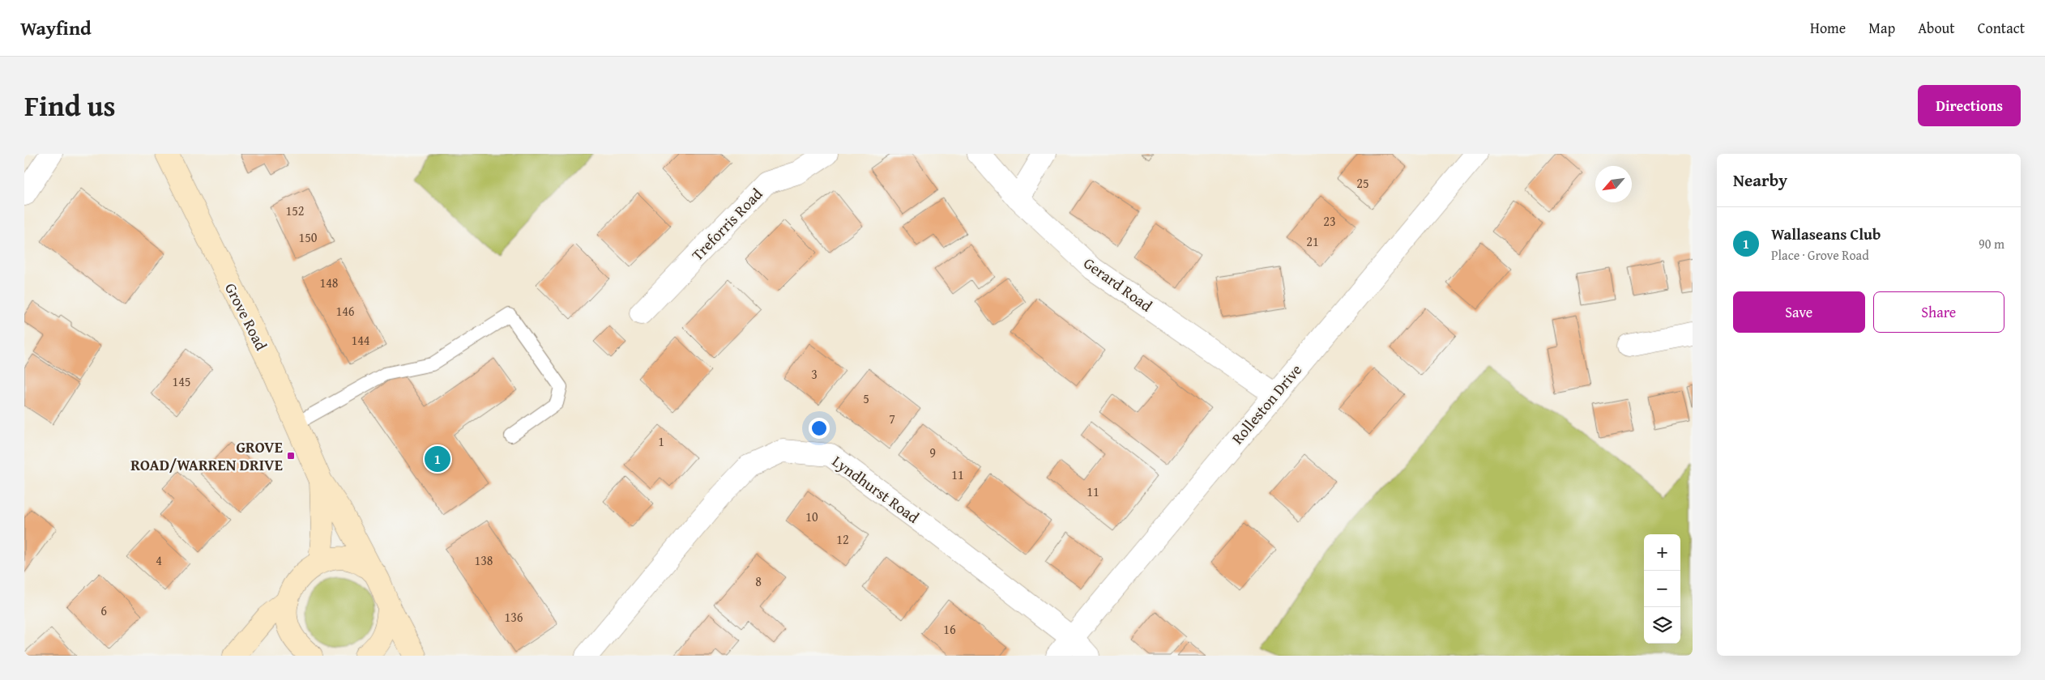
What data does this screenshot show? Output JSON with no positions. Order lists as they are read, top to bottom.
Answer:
{
  "streets": {
    "street": [
      "Treforris Road",
      "Gerard Road",
      "Grove Road",
      "Rolleston Drive",
      "Lyndhurst Road"
    ]
  },
  "crossings": [
    ["Gerard Road", "Rolleston Drive"],
    ["Rolleston Drive", "Lyndhurst Road"]
  ],
  "places": {
    "transit": ["GROVE ROAD/WARREN DRIVE"]
  },
  "house_numbers": [
    "25",
    "152",
    "23",
    "150",
    "21",
    "148",
    "146",
    "144",
    "3",
    "145",
    "5",
    "7",
    "1",
    "9",
    "11",
    "11",
    "10",
    "12",
    "4",
    "138",
    "8",
    "6",
    "136",
    "16"
  ],
  "north": "bottom left",
  "page": {
    "header": "Wayfind",
    "nav": [
      "Home",
      "Map",
      "About",
      "Contact"
    ],
    "title": "Find us",
    "buttons": [
      "Directions",
      ["Save", "Share"]
    ],
    "heading": "Nearby",
    "list": [
      {
        "mark": "1",
        "name": "Wallaseans Club",
        "note": "Place · Grove Road",
        "value": "90 m"
      }
    ],
    "pins": "1",
    "map_buttons": ["+", "−"]
  }
}
